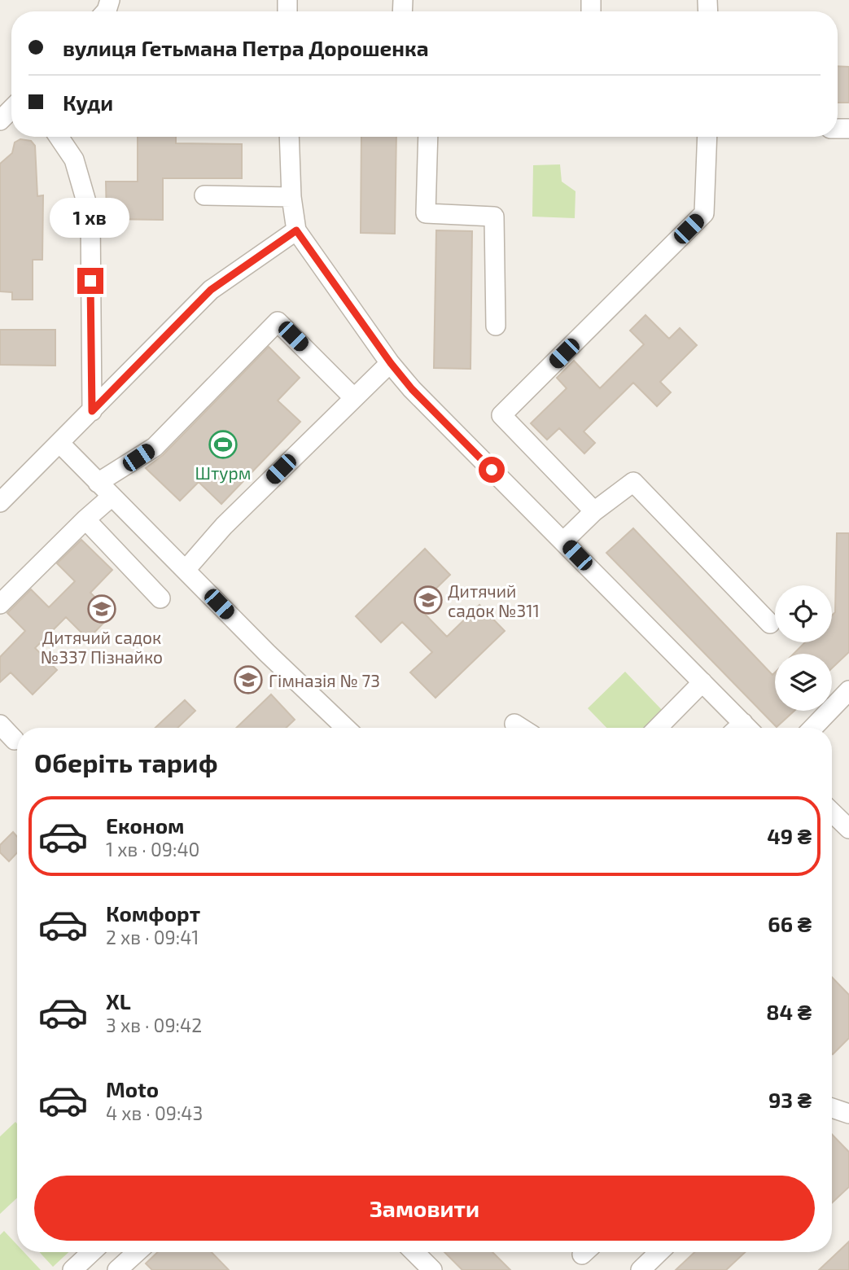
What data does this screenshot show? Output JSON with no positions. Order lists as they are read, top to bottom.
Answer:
{
  "places": {
    "sports": ["Штурм"],
    "school or university": ["Дитячий садок №311", "Дитячий садок №337 Пізнайко", "Гімназія № 73"]
  },
  "page": {
    "banner": ["вулиця Гетьмана Петра Дорошенка", "Куди"],
    "bubble": "1 хв",
    "heading": "Оберіть тариф",
    "list": [
      {
        "name": "Економ",
        "note": "1 хв · 09:40",
        "value": "49 ₴"
      },
      {
        "name": "Комфорт",
        "note": "2 хв · 09:41",
        "value": "66 ₴"
      },
      {
        "name": "XL",
        "note": "3 хв · 09:42",
        "value": "84 ₴"
      },
      {
        "name": "Moto",
        "note": "4 хв · 09:43",
        "value": "93 ₴"
      }
    ],
    "buttons": "Замовити"
  }
}
